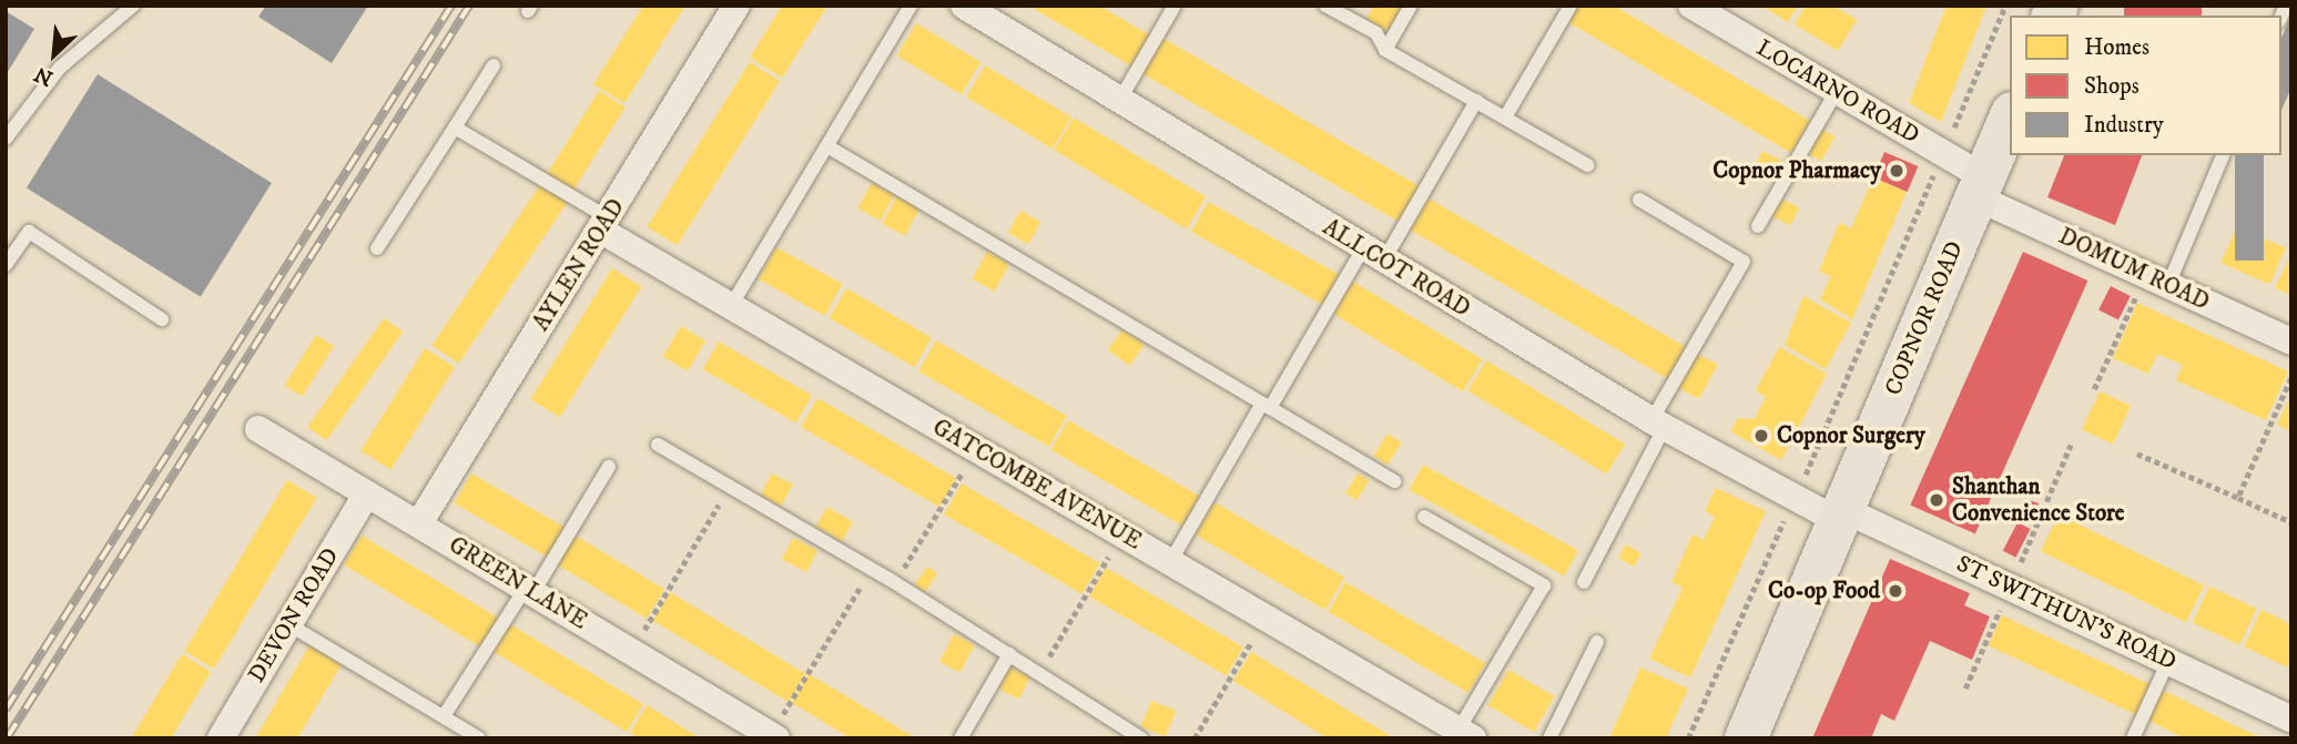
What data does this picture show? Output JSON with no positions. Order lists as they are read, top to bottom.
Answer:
{
  "streets": {
    "main road": ["COPNOR ROAD"],
    "street": [
      "LOCARNO ROAD",
      "AYLEN ROAD",
      "ALLCOT ROAD",
      "DOMUM ROAD",
      "GATCOMBE AVENUE",
      "GREEN LANE",
      "ST SWITHUN'S ROAD",
      "DEVON ROAD"
    ]
  },
  "crossings": [
    ["LOCARNO ROAD", "DOMUM ROAD"],
    ["LOCARNO ROAD", "COPNOR ROAD"],
    ["AYLEN ROAD", "GATCOMBE AVENUE"],
    ["AYLEN ROAD", "GREEN LANE"],
    ["ALLCOT ROAD", "COPNOR ROAD"],
    ["ALLCOT ROAD", "ST SWITHUN'S ROAD"],
    ["DOMUM ROAD", "COPNOR ROAD"],
    ["COPNOR ROAD", "ST SWITHUN'S ROAD"],
    ["GREEN LANE", "DEVON ROAD"]
  ],
  "places": [
    "Copnor Pharmacy",
    "Copnor Surgery",
    "Shanthan Convenience Store",
    "Co-op Food"
  ],
  "legend": ["Homes", "Shops", "Industry"],
  "north": "bottom left"
}
